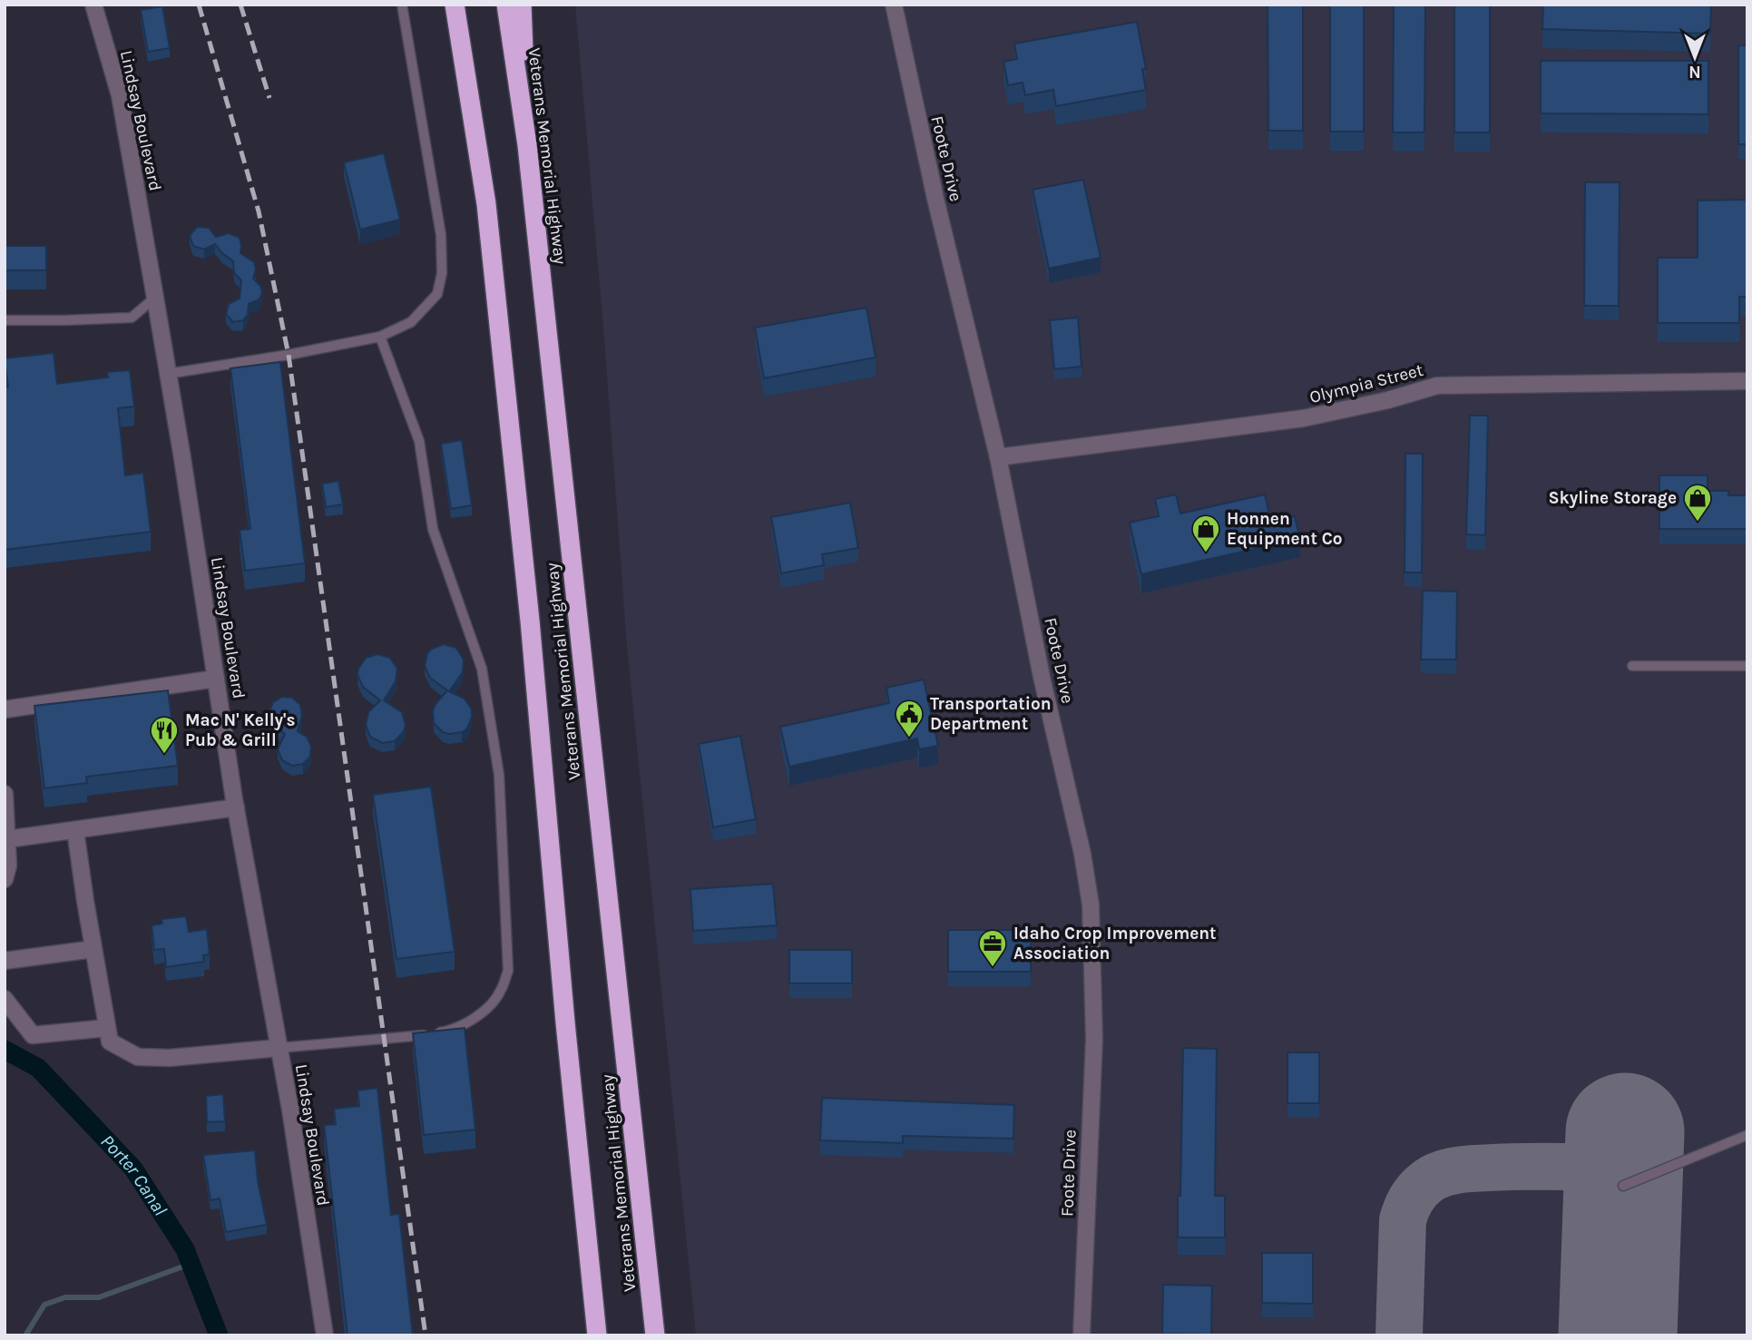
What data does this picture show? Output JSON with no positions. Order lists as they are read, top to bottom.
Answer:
{
  "streets": {
    "highway": ["Veterans Memorial Highway"],
    "street": ["Lindsay Boulevard", "Foote Drive", "Olympia Street"]
  },
  "crossings": [
    ["Foote Drive", "Olympia Street"]
  ],
  "water": ["Porter Canal"],
  "places": {
    "shop": ["Skyline Storage", "Honnen Equipment Co"],
    "public building": ["Transportation Department"],
    "restaurant": ["Mac N' Kelly's Pub & Grill"],
    "office": ["Idaho Crop Improvement Association"]
  },
  "north": "bottom"
}
